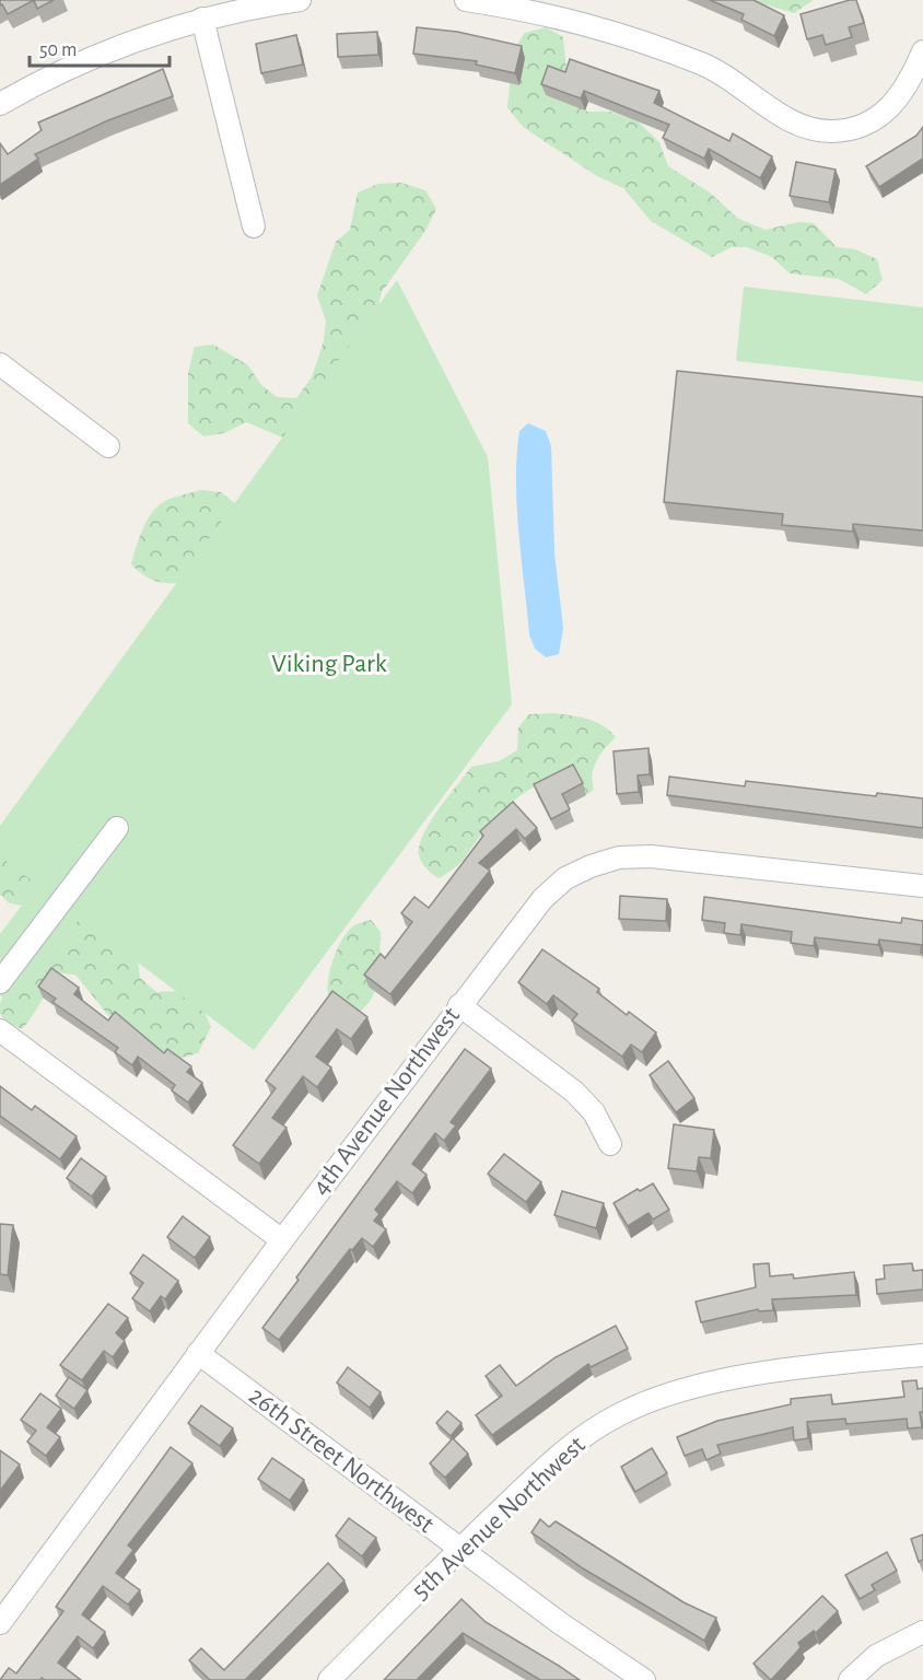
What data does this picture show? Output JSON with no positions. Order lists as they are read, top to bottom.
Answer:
{
  "streets": {
    "street": ["4th Avenue Northwest", "26th Street Northwest", "5th Avenue Northwest"]
  },
  "crossings": [
    ["4th Avenue Northwest", "26th Street Northwest"],
    ["26th Street Northwest", "5th Avenue Northwest"]
  ],
  "parks": ["Viking Park"],
  "scale_bar": "50 m"
}
